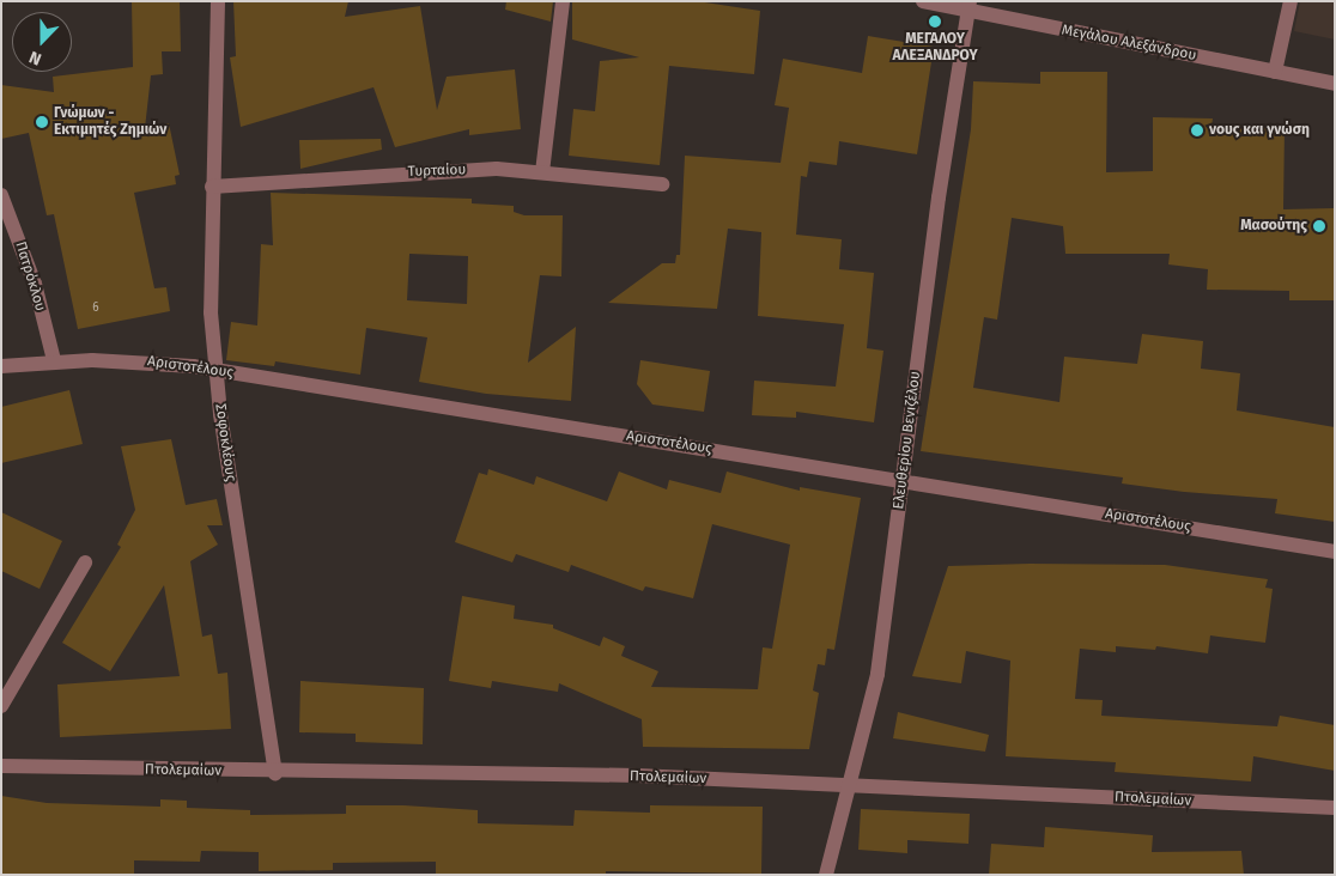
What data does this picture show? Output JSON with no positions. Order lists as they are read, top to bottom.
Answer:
{
  "streets": {
    "street": [
      "Μεγάλου Αλεξάνδρου",
      "Τυρταίου",
      "Πατρόκλου",
      "Αριστοτέλους",
      "Ελευθερίου Βενιζέλου",
      "Σοφοκλέους",
      "Πτολεμαίων"
    ]
  },
  "crossings": [
    ["Μεγάλου Αλεξάνδρου", "Ελευθερίου Βενιζέλου"],
    ["Τυρταίου", "Σοφοκλέους"],
    ["Πατρόκλου", "Αριστοτέλους"],
    ["Αριστοτέλους", "Ελευθερίου Βενιζέλου"],
    ["Αριστοτέλους", "Σοφοκλέους"],
    ["Ελευθερίου Βενιζέλου", "Πτολεμαίων"],
    ["Σοφοκλέους", "Πτολεμαίων"]
  ],
  "places": [
    "ΜΕΓΑΛΟΥ ΑΛΕΞΑΝΔΡΟΥ",
    "Γνώμων - Εκτιμητές Ζημιών",
    "νους και γνώση",
    "Μασούτης"
  ],
  "house_numbers": ["6"],
  "north": "bottom"
}
